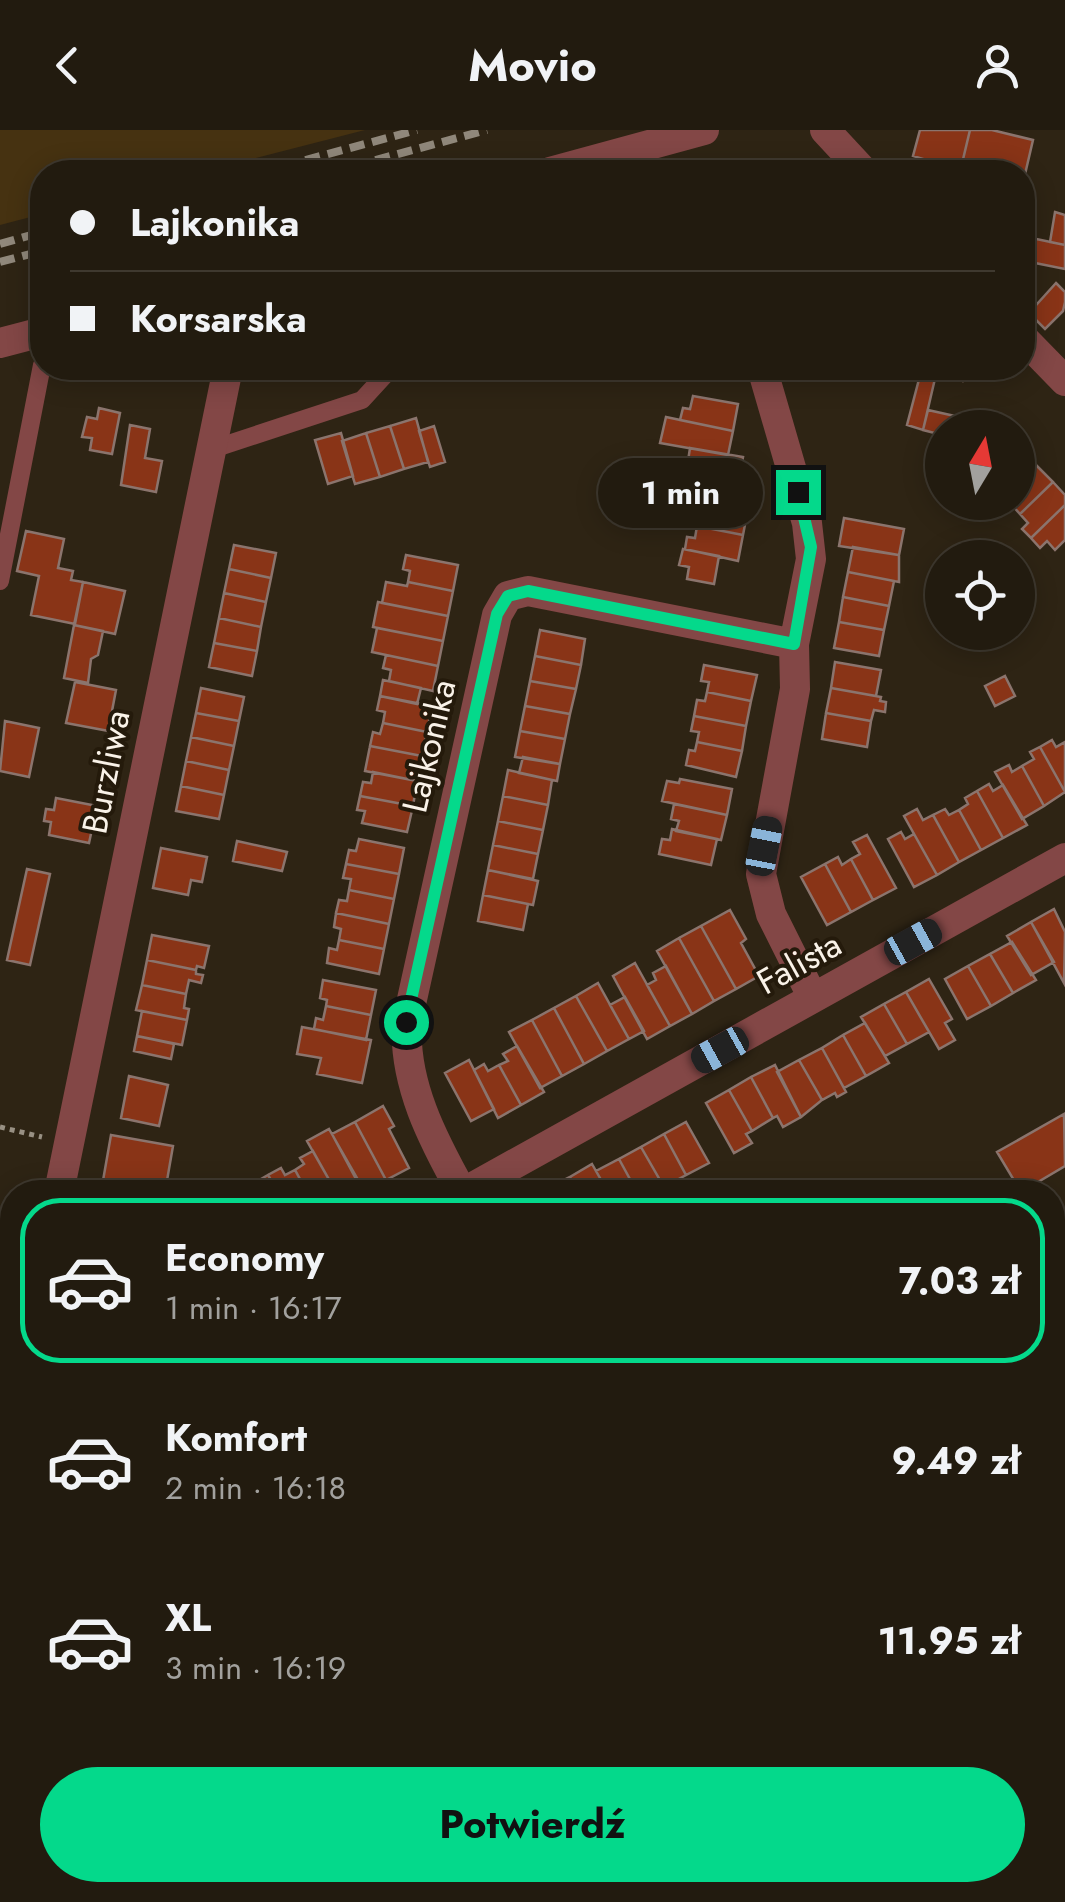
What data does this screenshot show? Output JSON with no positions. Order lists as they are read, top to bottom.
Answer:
{
  "streets": {
    "street": ["Lajkonika", "Burzliwa", "Falista"]
  },
  "north": "top",
  "page": {
    "header": "Movio",
    "banner": ["Lajkonika", "Korsarska"],
    "bubble": "1 min",
    "list": [
      {
        "name": "Economy",
        "note": "1 min · 16:17",
        "value": "7.03 zł"
      },
      {
        "name": "Komfort",
        "note": "2 min · 16:18",
        "value": "9.49 zł"
      },
      {
        "name": "XL",
        "note": "3 min · 16:19",
        "value": "11.95 zł"
      }
    ],
    "buttons": "Potwierdź"
  }
}
